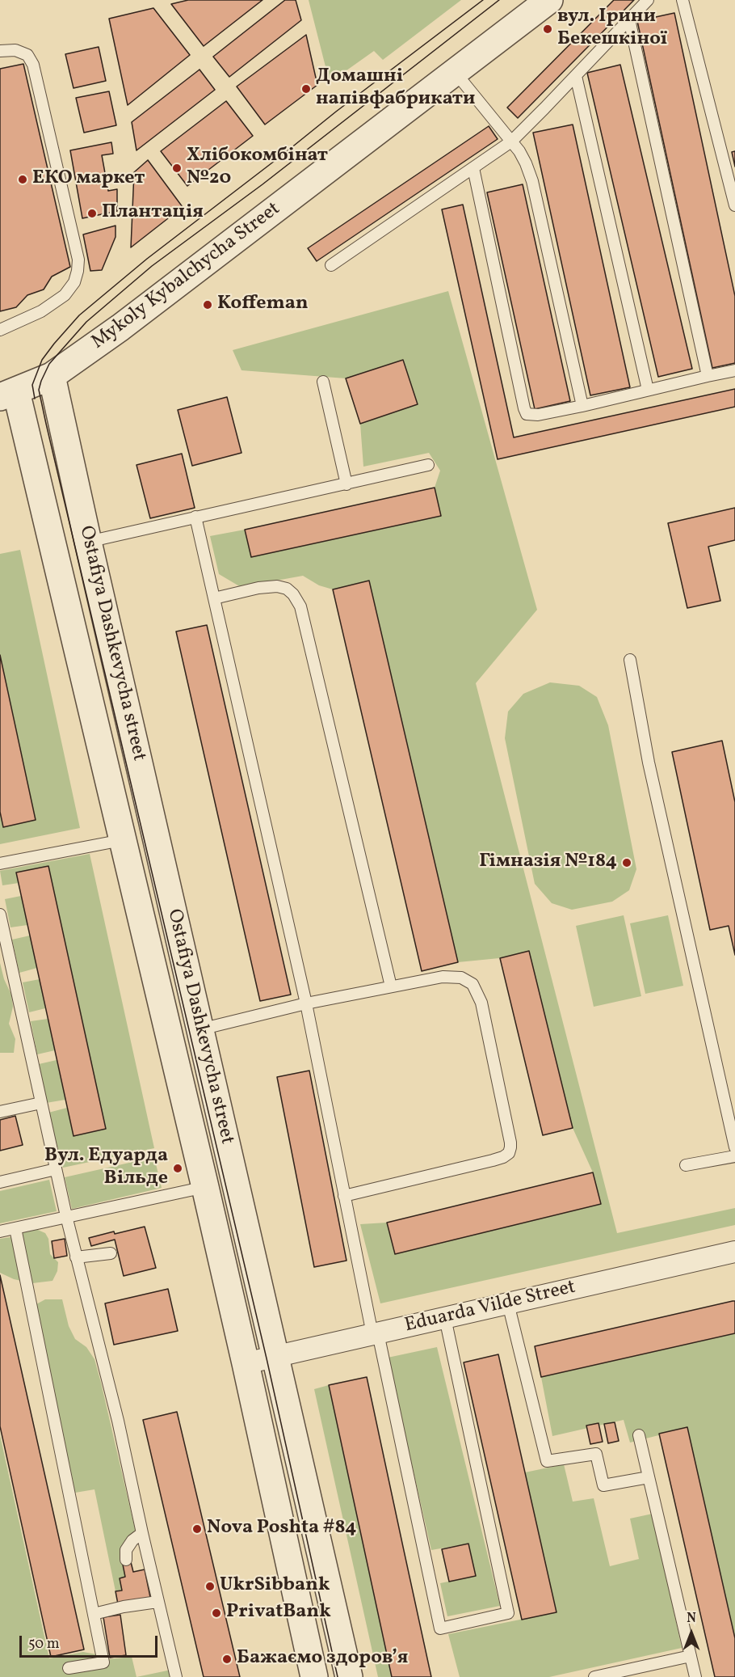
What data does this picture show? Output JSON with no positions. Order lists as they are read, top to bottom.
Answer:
{
  "streets": {
    "street": ["Mykoly Kybalchycha Street", "Ostafiya Dashkevycha street", "Eduarda Vilde Street"]
  },
  "crossings": [
    ["Mykoly Kybalchycha Street", "Ostafiya Dashkevycha street"],
    ["Ostafiya Dashkevycha street", "Eduarda Vilde Street"]
  ],
  "places": [
    "вул. Ірини Бекешкіної",
    "Домашні напівфабрикати",
    "Хлібокомбінат №20",
    "ЕКО маркет",
    "Плантація",
    "Koffeman",
    "Гімназія №184",
    "Вул. Едуарда Вільде",
    "Nova Poshta #84",
    "UkrSibbank",
    "PrivatBank",
    "Бажаємо здоровʼя"
  ],
  "scale_bar": "50 m",
  "north": "top"
}
